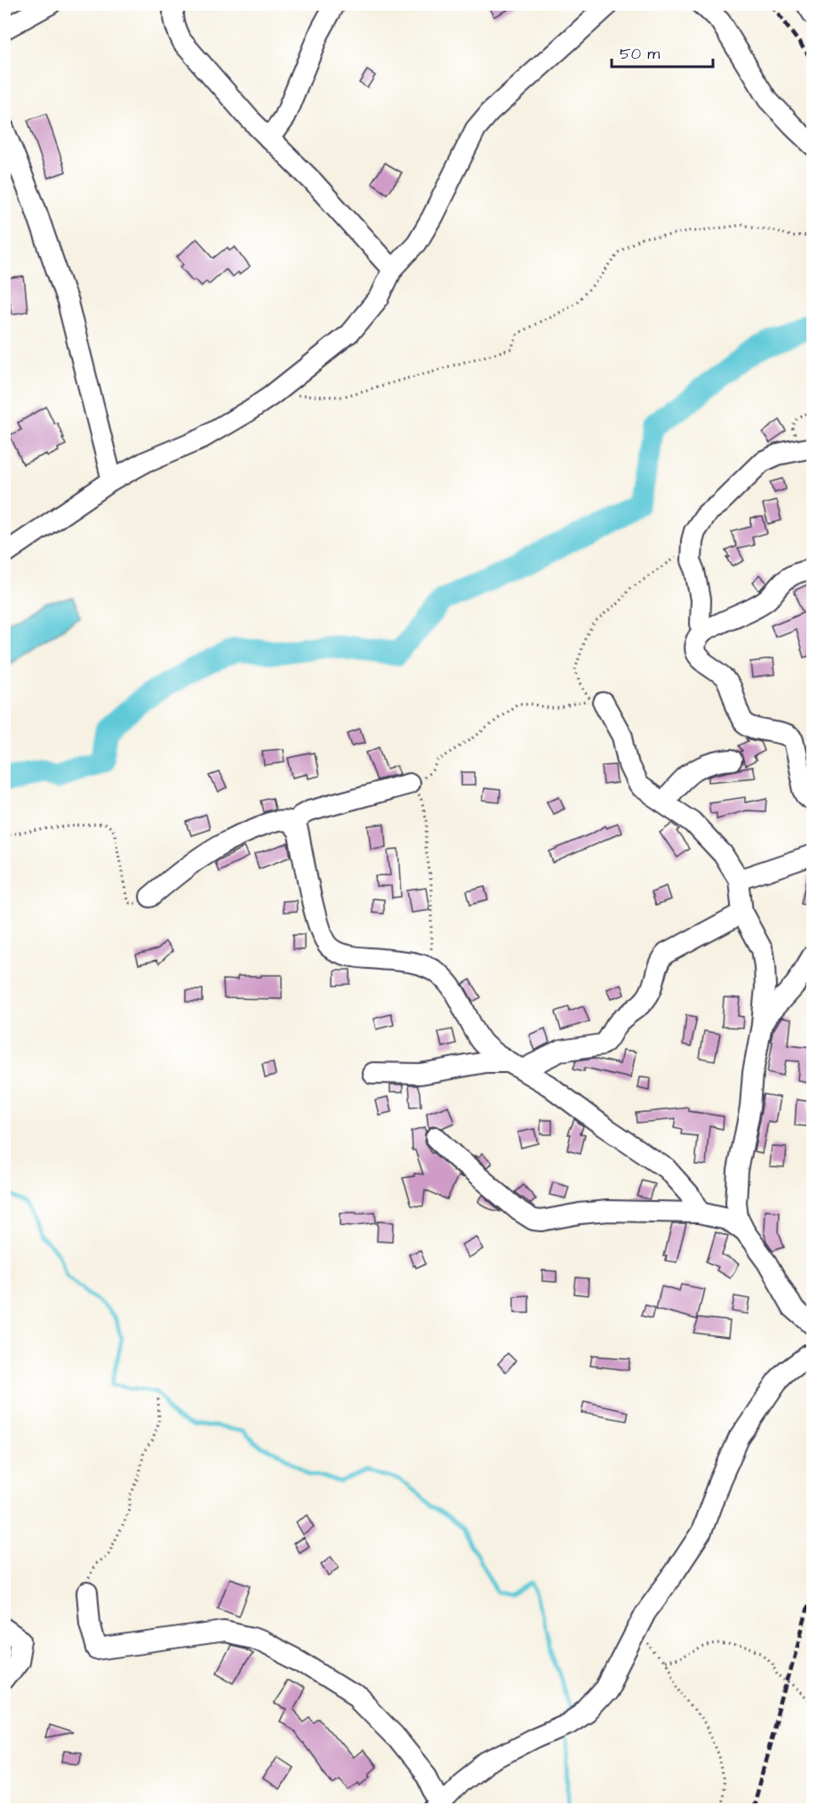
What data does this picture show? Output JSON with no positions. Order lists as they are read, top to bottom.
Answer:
{
  "scale_bar": "50 m"
}
